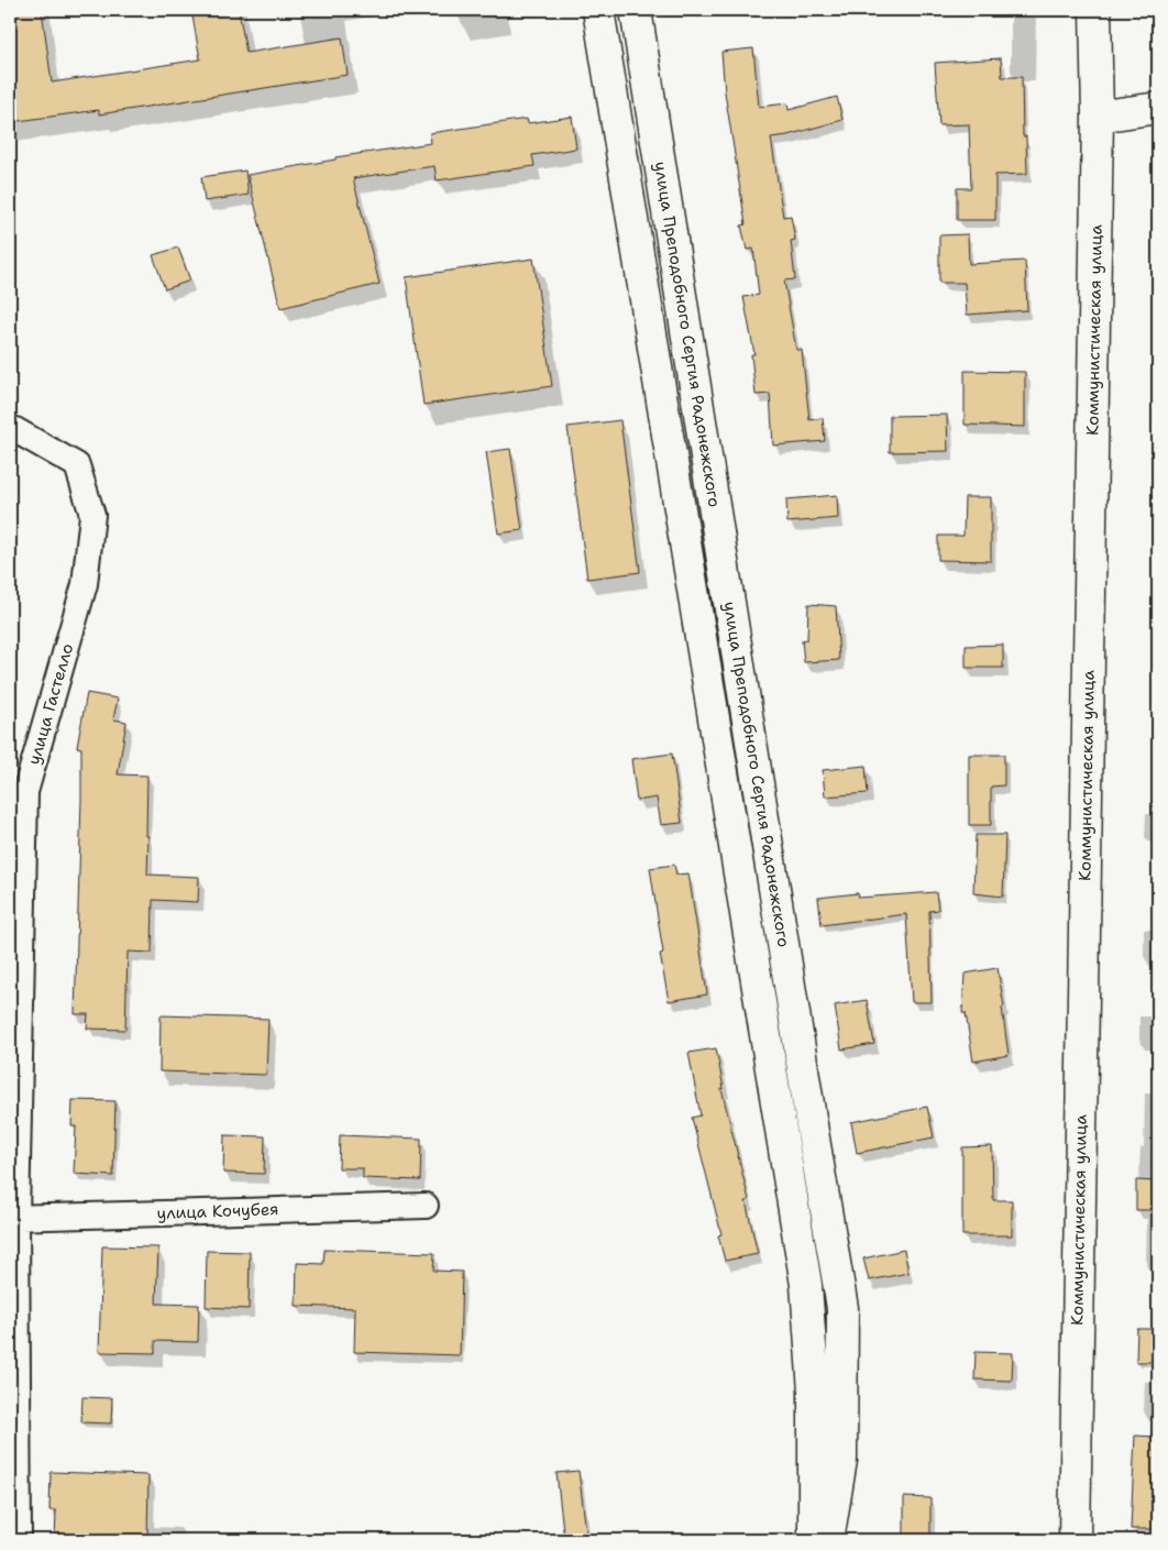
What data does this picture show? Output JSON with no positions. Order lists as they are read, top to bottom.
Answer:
{
  "streets": {
    "street": [
      "Коммунистическая улица",
      "улица Преподобного Сергия Радонежского",
      "улица Гастелло",
      "улица Кочубея"
    ]
  },
  "crossings": [
    ["улица Гастелло", "улица Кочубея"]
  ]
}
